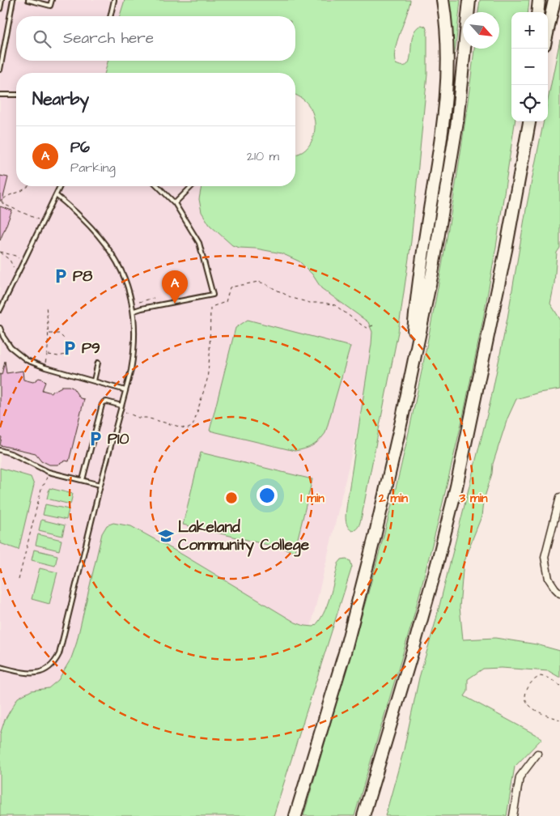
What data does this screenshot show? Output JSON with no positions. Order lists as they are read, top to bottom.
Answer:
{
  "places": {
    "parking": ["P8", "P9", "P10"],
    "school or university": ["Lakeland Community College"]
  },
  "north": "bottom right",
  "page": {
    "map_buttons": ["+", "−"],
    "search": "Search here",
    "heading": "Nearby",
    "list": [
      {
        "mark": "A",
        "name": "P6",
        "note": "Parking",
        "value": "210 m"
      }
    ],
    "pins": "A"
  },
  "rings": ["1 min", "2 min", "3 min"]
}
